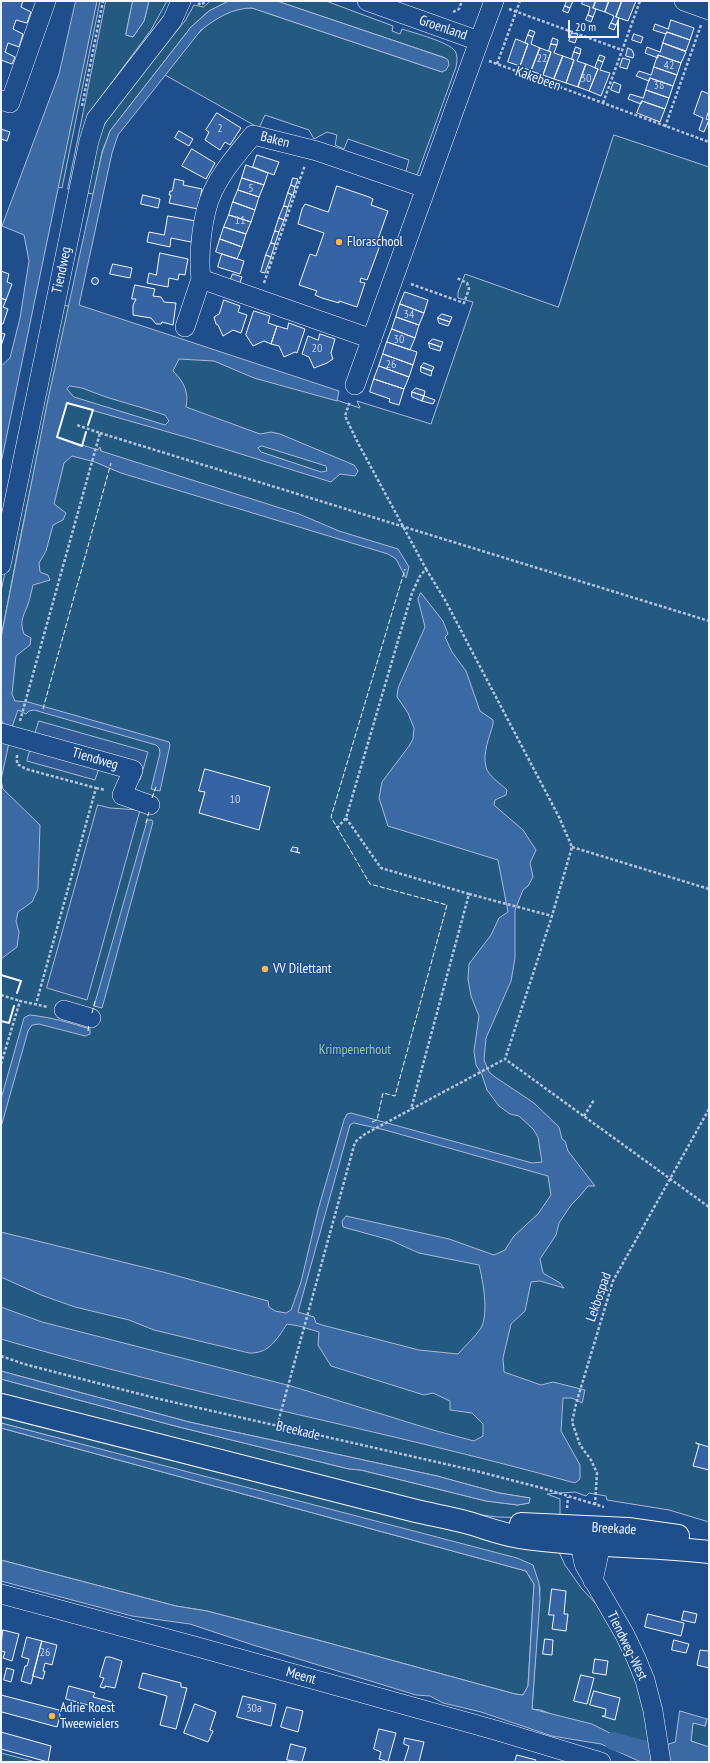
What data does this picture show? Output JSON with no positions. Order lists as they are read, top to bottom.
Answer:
{
  "streets": {
    "main road": ["Breekade"],
    "street": [
      "Groenland",
      "Baken",
      "Tiendweg",
      "Tiendweg-West",
      "Meent"
    ],
    "path": ["Kakebeen", "Lekbospad"]
  },
  "crossings": [
    ["Groenland", "Kakebeen"],
    ["Lekbospad", "Breekade"],
    ["Breekade", "Tiendweg-West"]
  ],
  "parks": ["Krimpenerhout"],
  "places": ["Floraschool", "VV Dilettant", "Adrie Roest Tweewielers"],
  "house_numbers": [
    "22",
    "42",
    "30",
    "38",
    "2",
    "5",
    "11",
    "34",
    "30",
    "20",
    "26",
    "10",
    "26",
    "30a"
  ],
  "scale_bar": "20 m"
}
